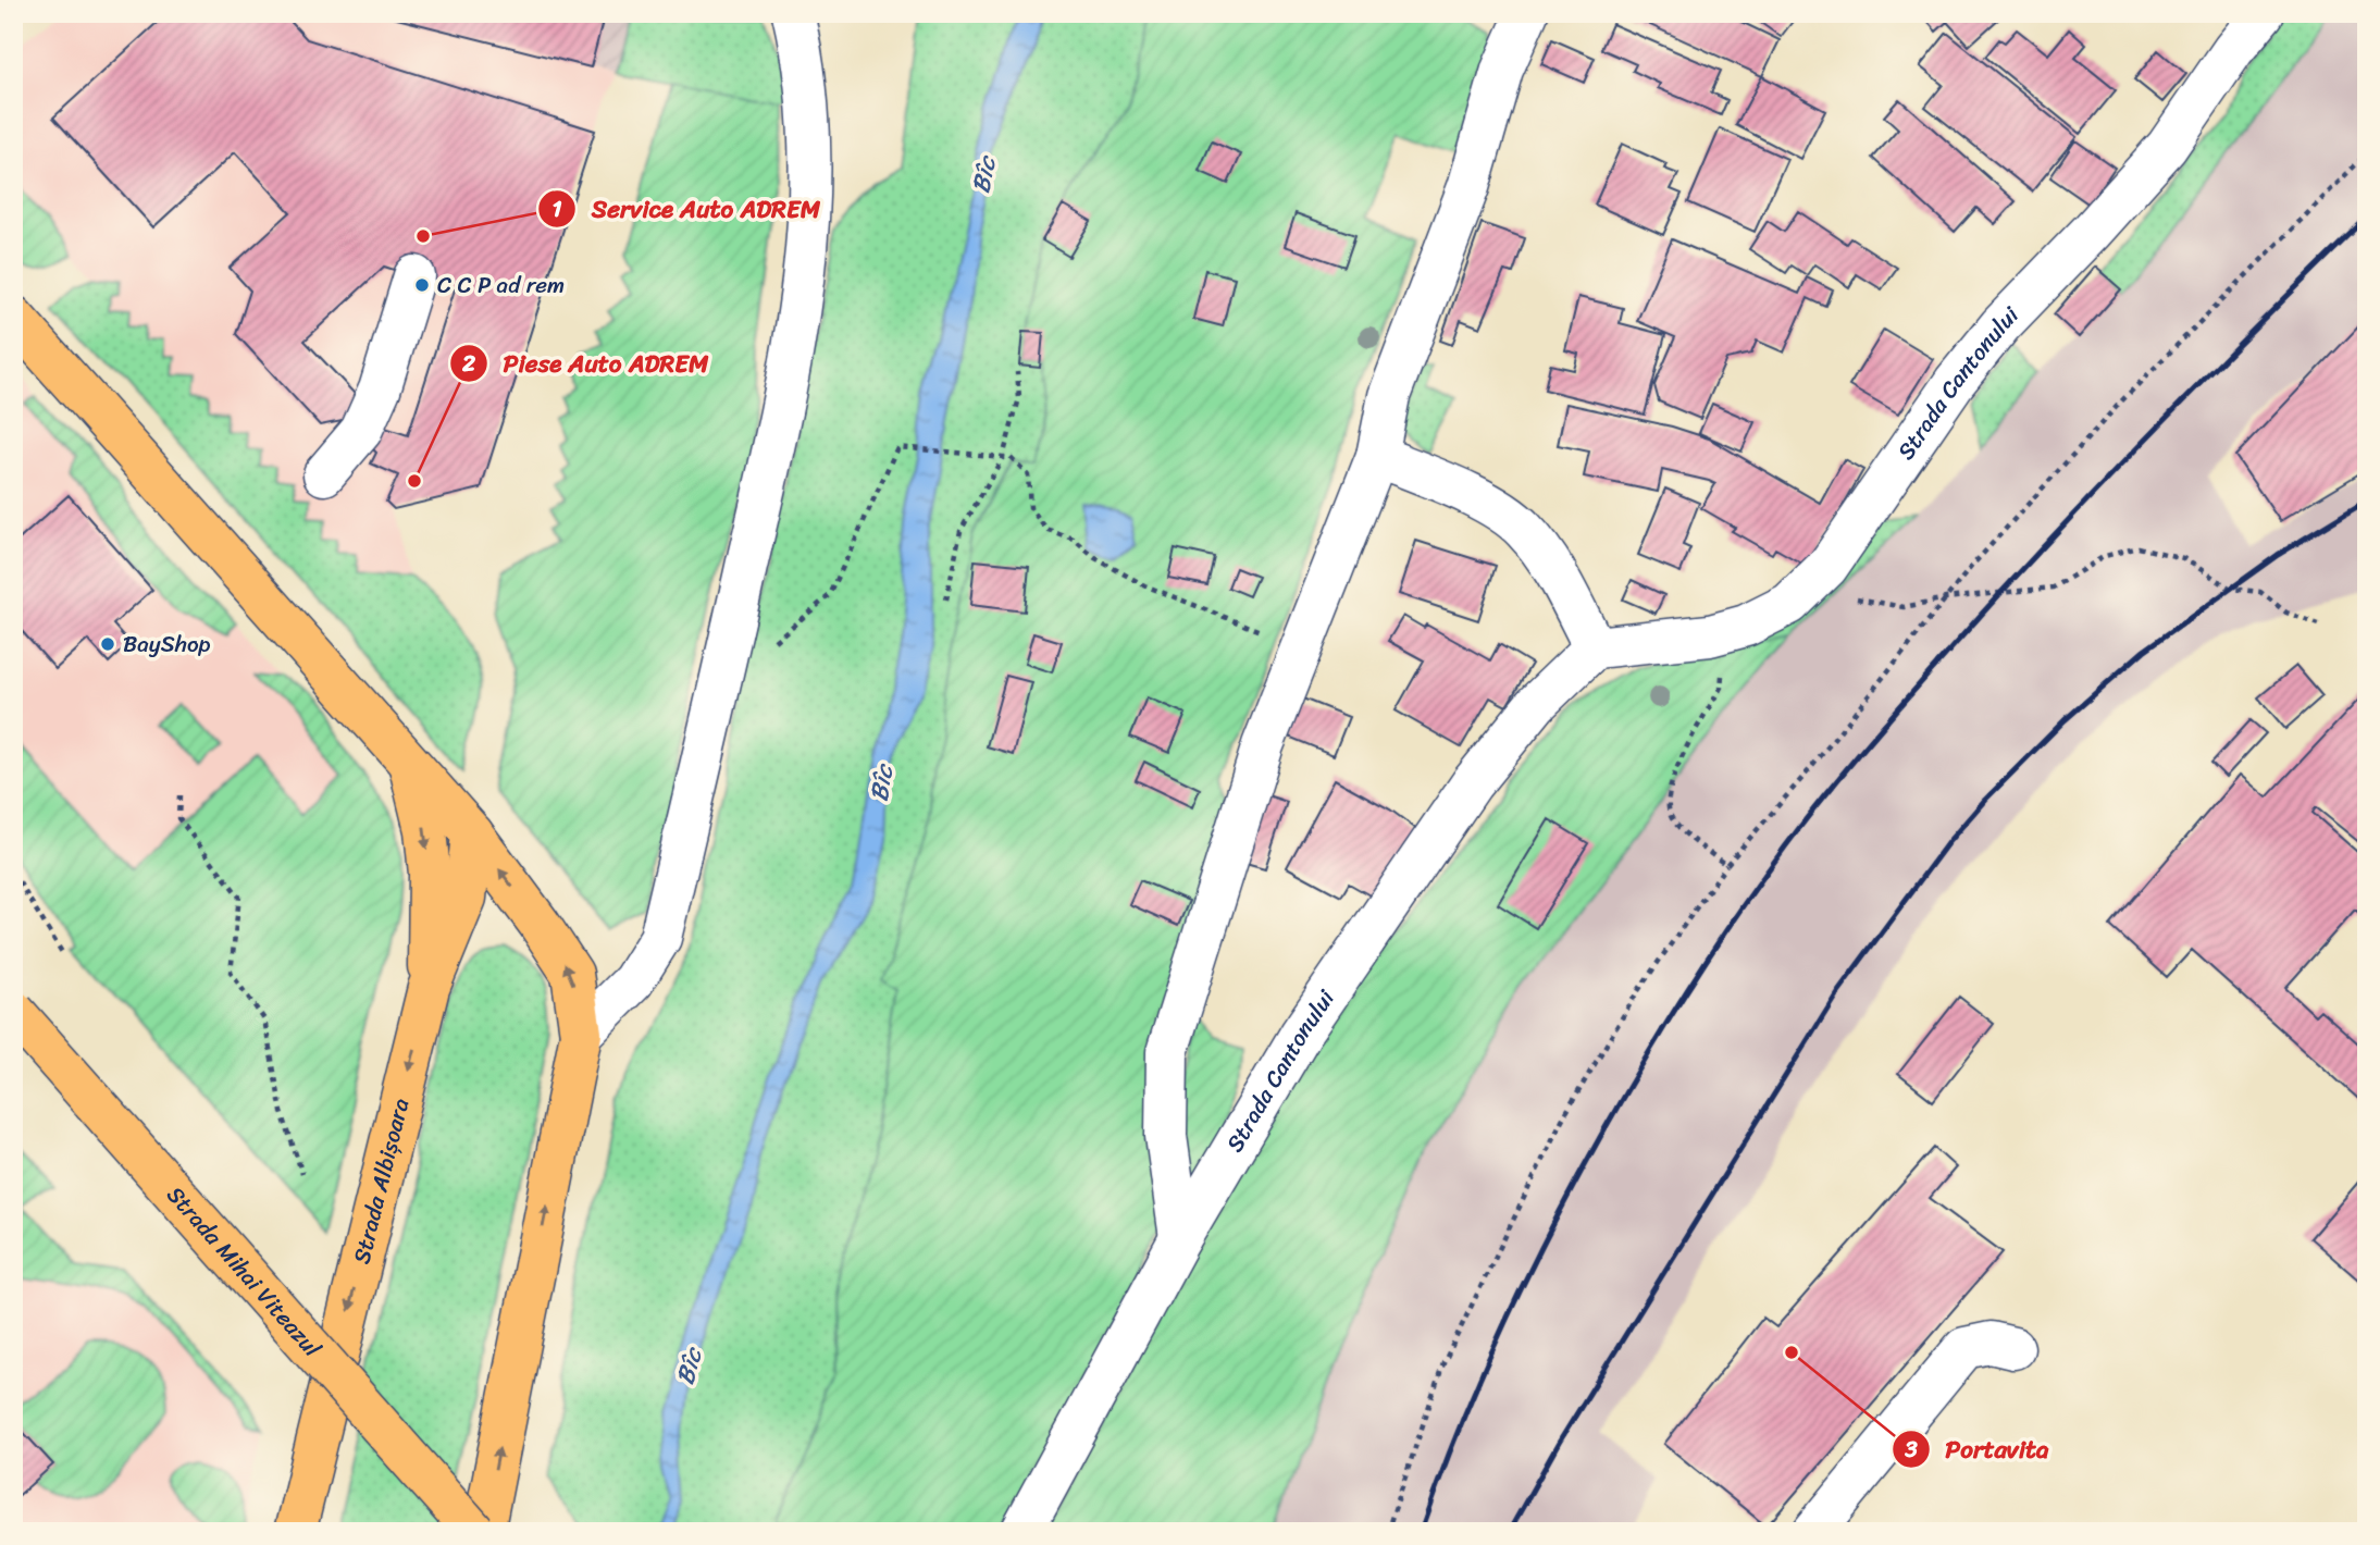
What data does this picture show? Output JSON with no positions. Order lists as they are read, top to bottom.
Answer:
{
  "streets": {
    "main road": ["Strada Albișoara", "Strada Mihai Viteazul"],
    "street": ["Strada Cantonului"]
  },
  "water": ["Bîc"],
  "places": [
    "Service Auto ADREM",
    "C C P ad rem",
    "Piese Auto ADREM",
    "BayShop",
    "Portavita"
  ]
}
